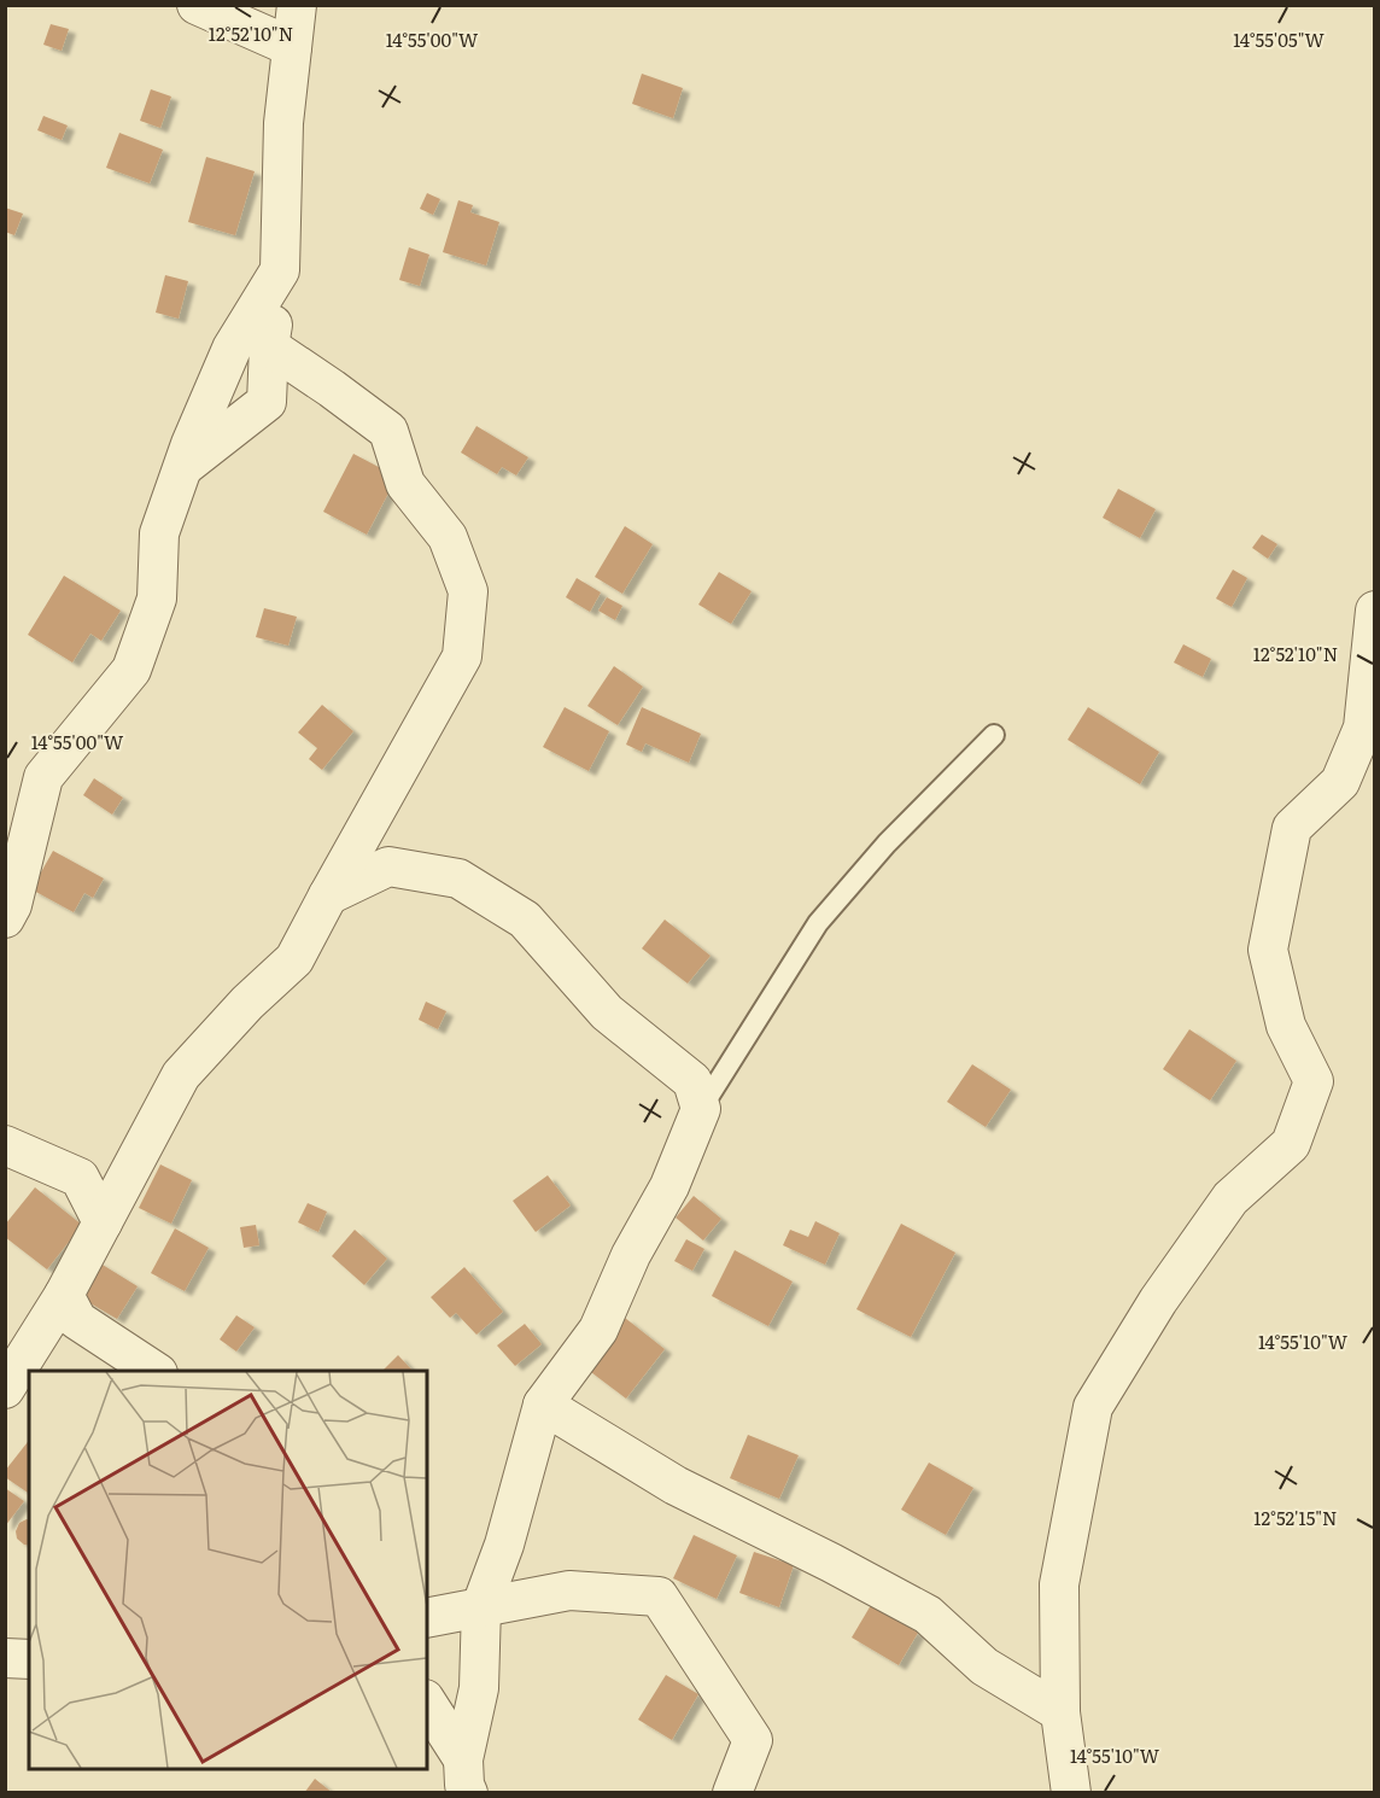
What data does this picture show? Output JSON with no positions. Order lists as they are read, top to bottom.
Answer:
{
  "coordinates": [
    "12°52'10\"N",
    "14°55'00\"W",
    "14°55'05\"W",
    "14°55'10\"W",
    "12°52'15\"N"
  ]
}
